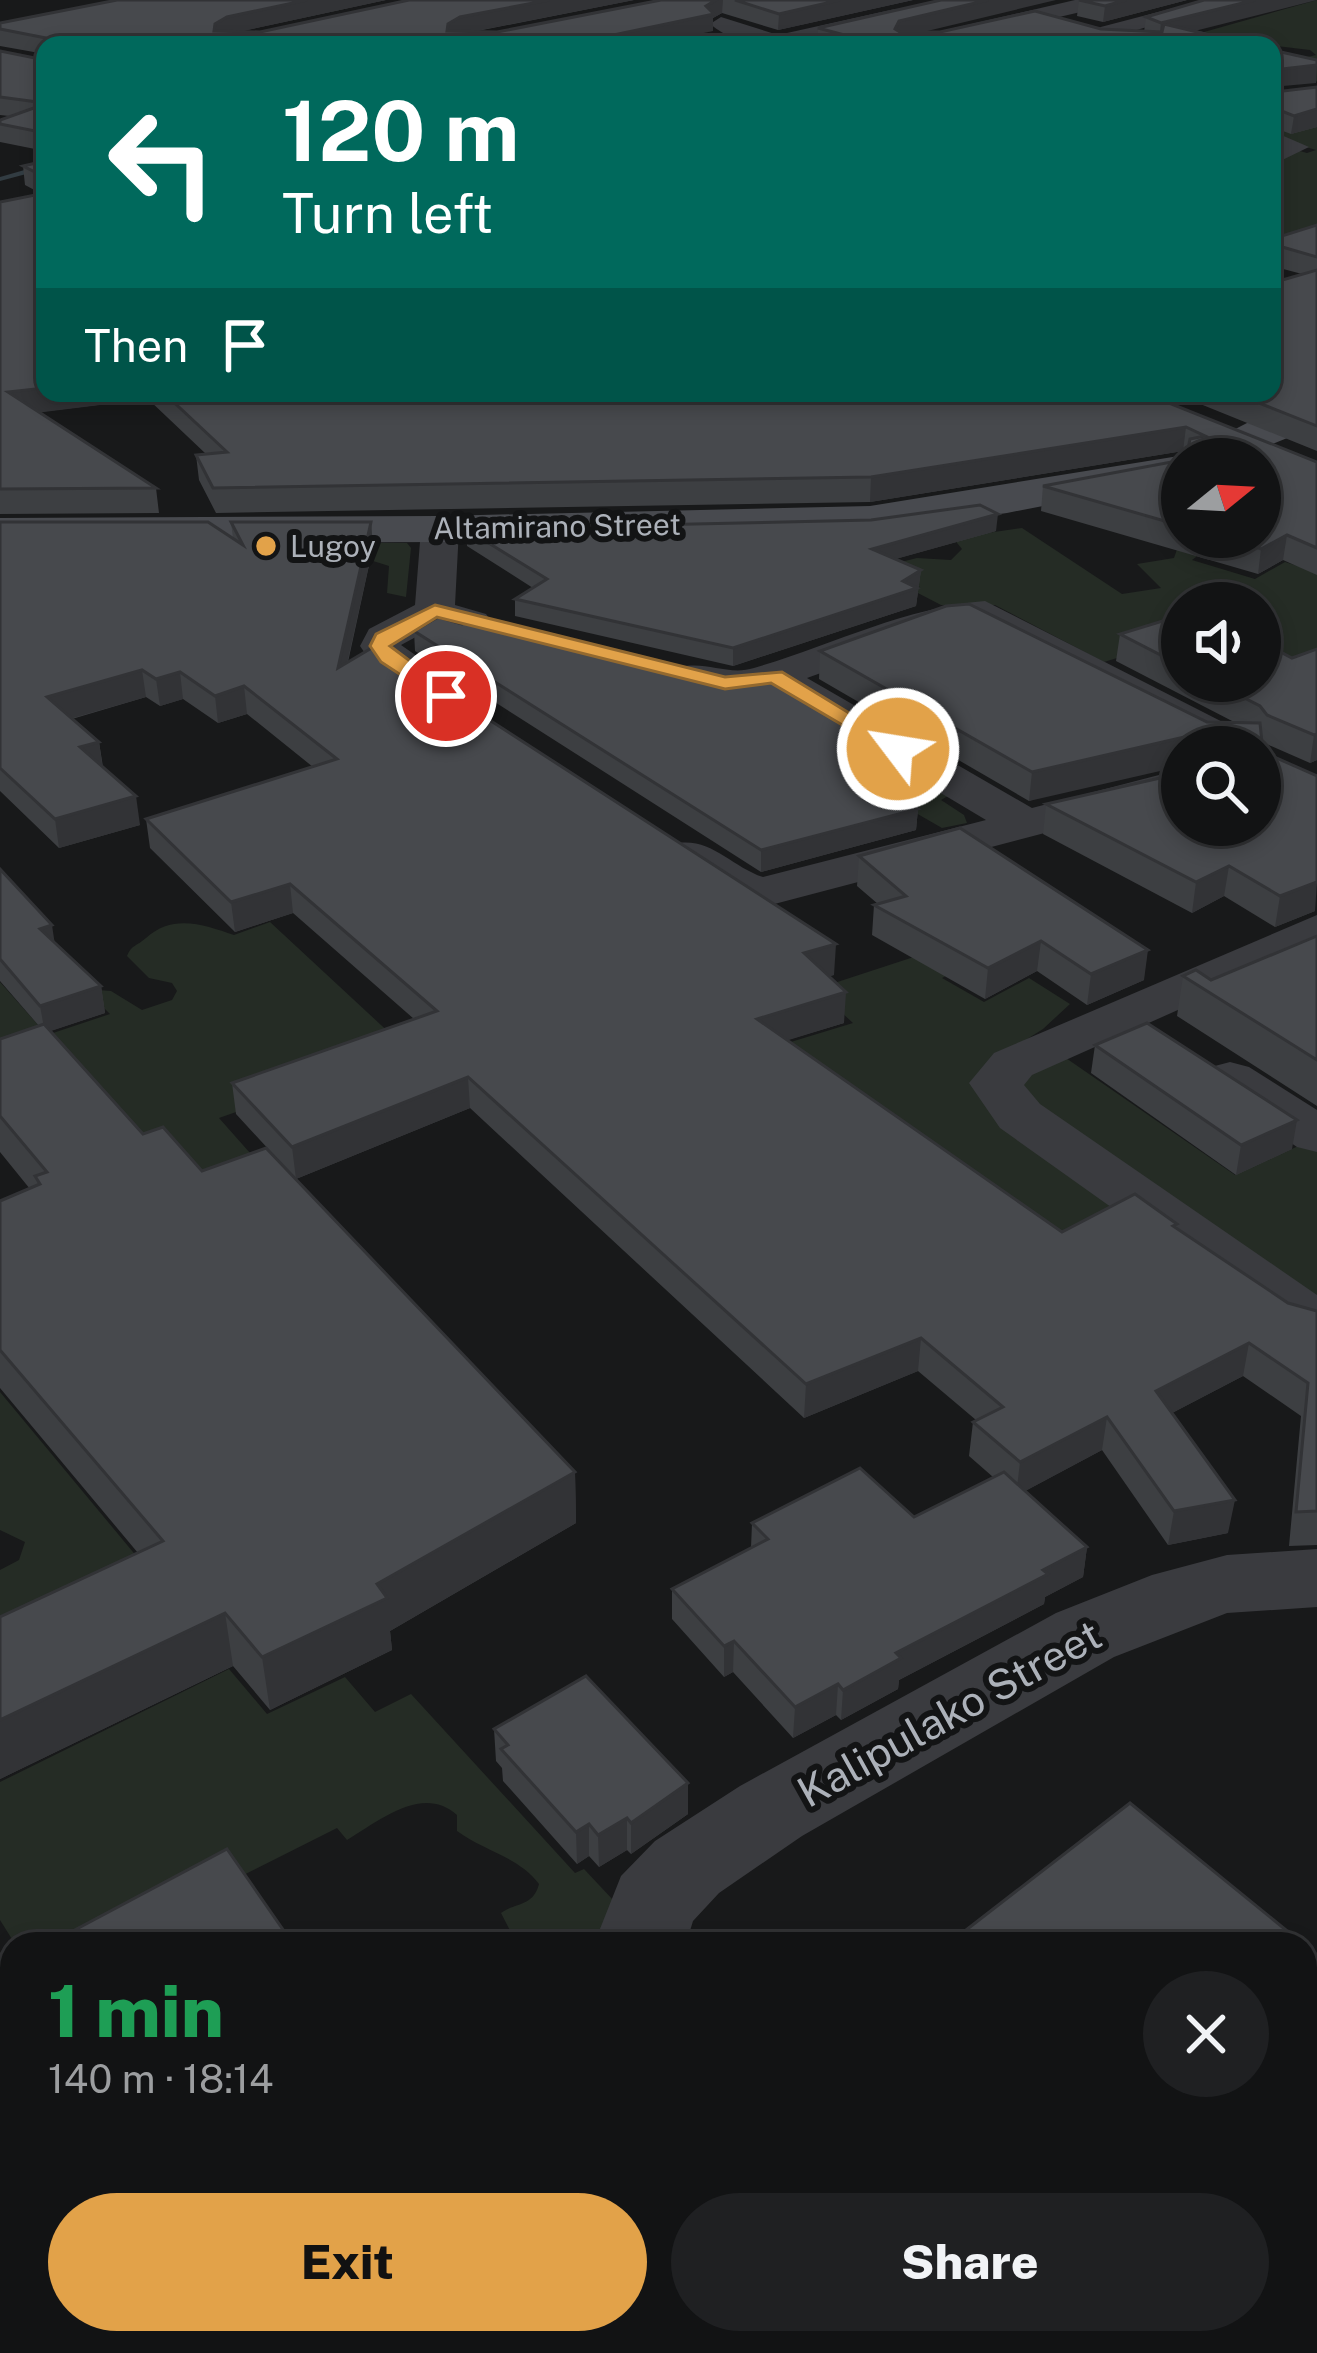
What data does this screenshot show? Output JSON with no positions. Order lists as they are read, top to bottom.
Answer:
{
  "streets": {
    "main road": ["Altamirano Street"],
    "street": ["Kalipulako Street"]
  },
  "places": ["Lugoy"],
  "north": "right",
  "page": {
    "turn": ["120 m", "Turn left"],
    "then": "Then",
    "heading": ["1 min", "140 m · 18:14"],
    "buttons": ["Exit", "Share"]
  }
}
